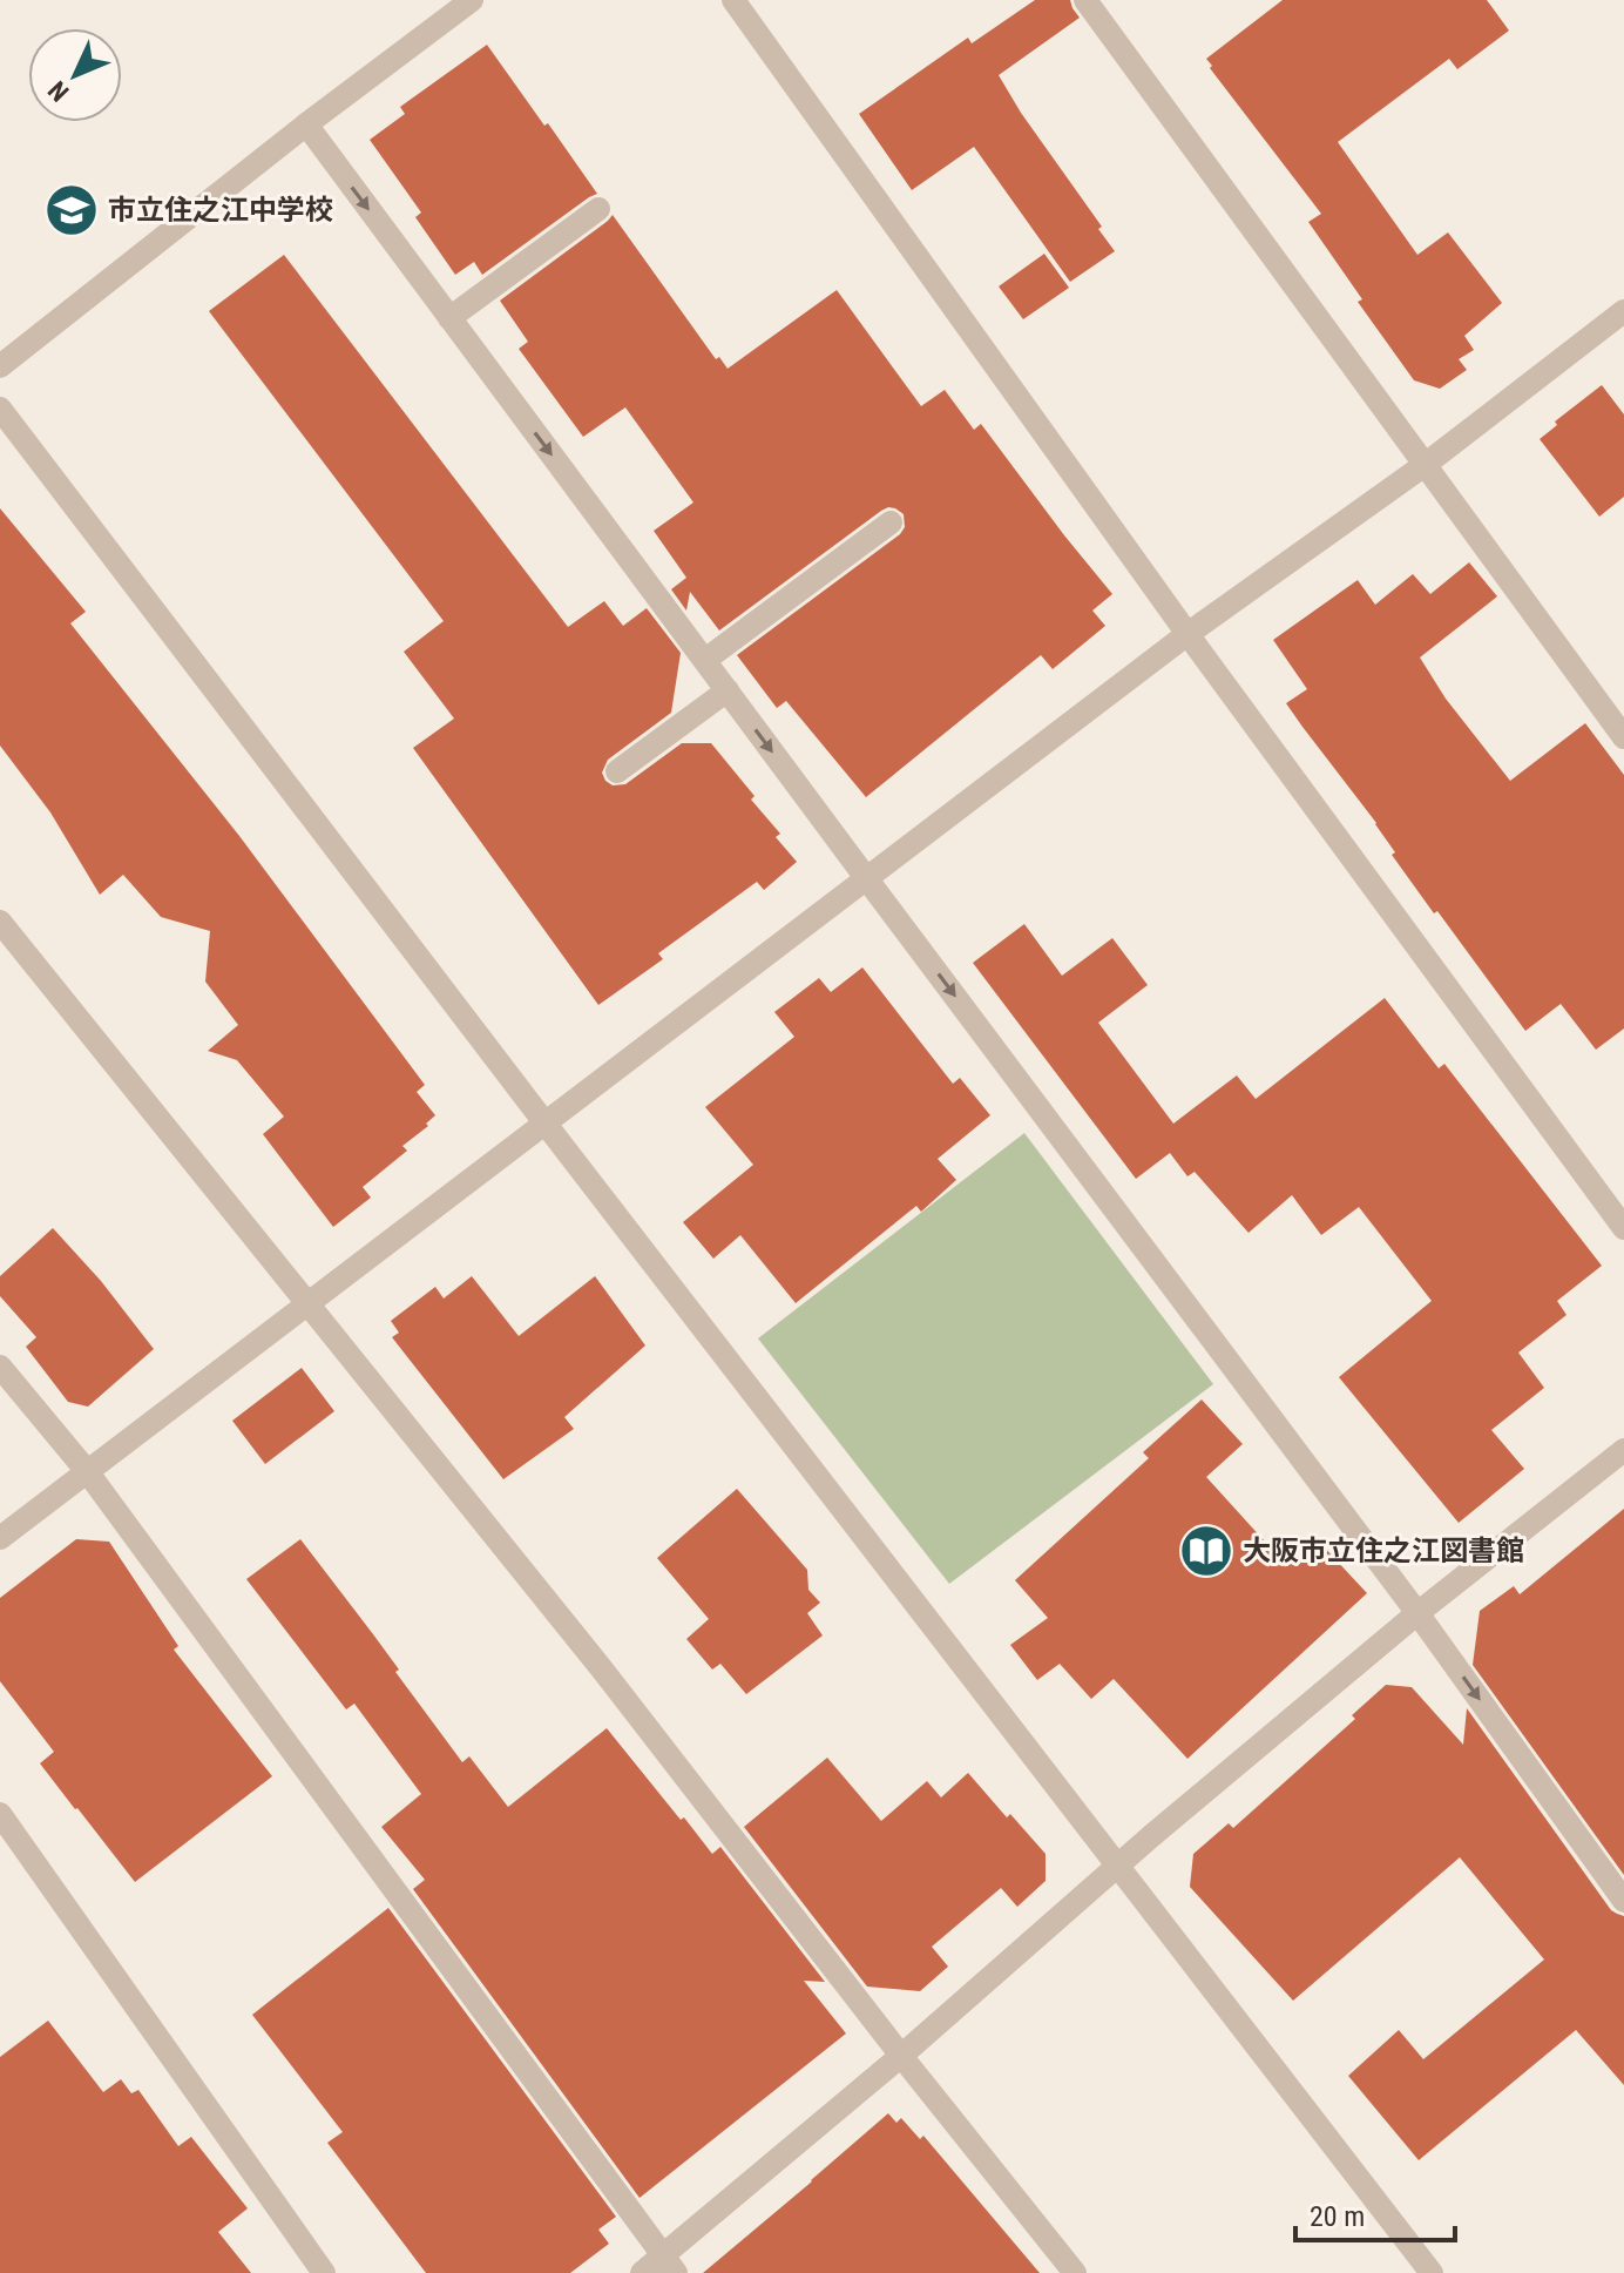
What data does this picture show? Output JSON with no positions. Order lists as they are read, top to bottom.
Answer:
{
  "places": {
    "school or university": ["市立住之江中学校"],
    "library": ["大阪市立住之江図書館"]
  },
  "scale_bar": "20 m",
  "north": "bottom left"
}
